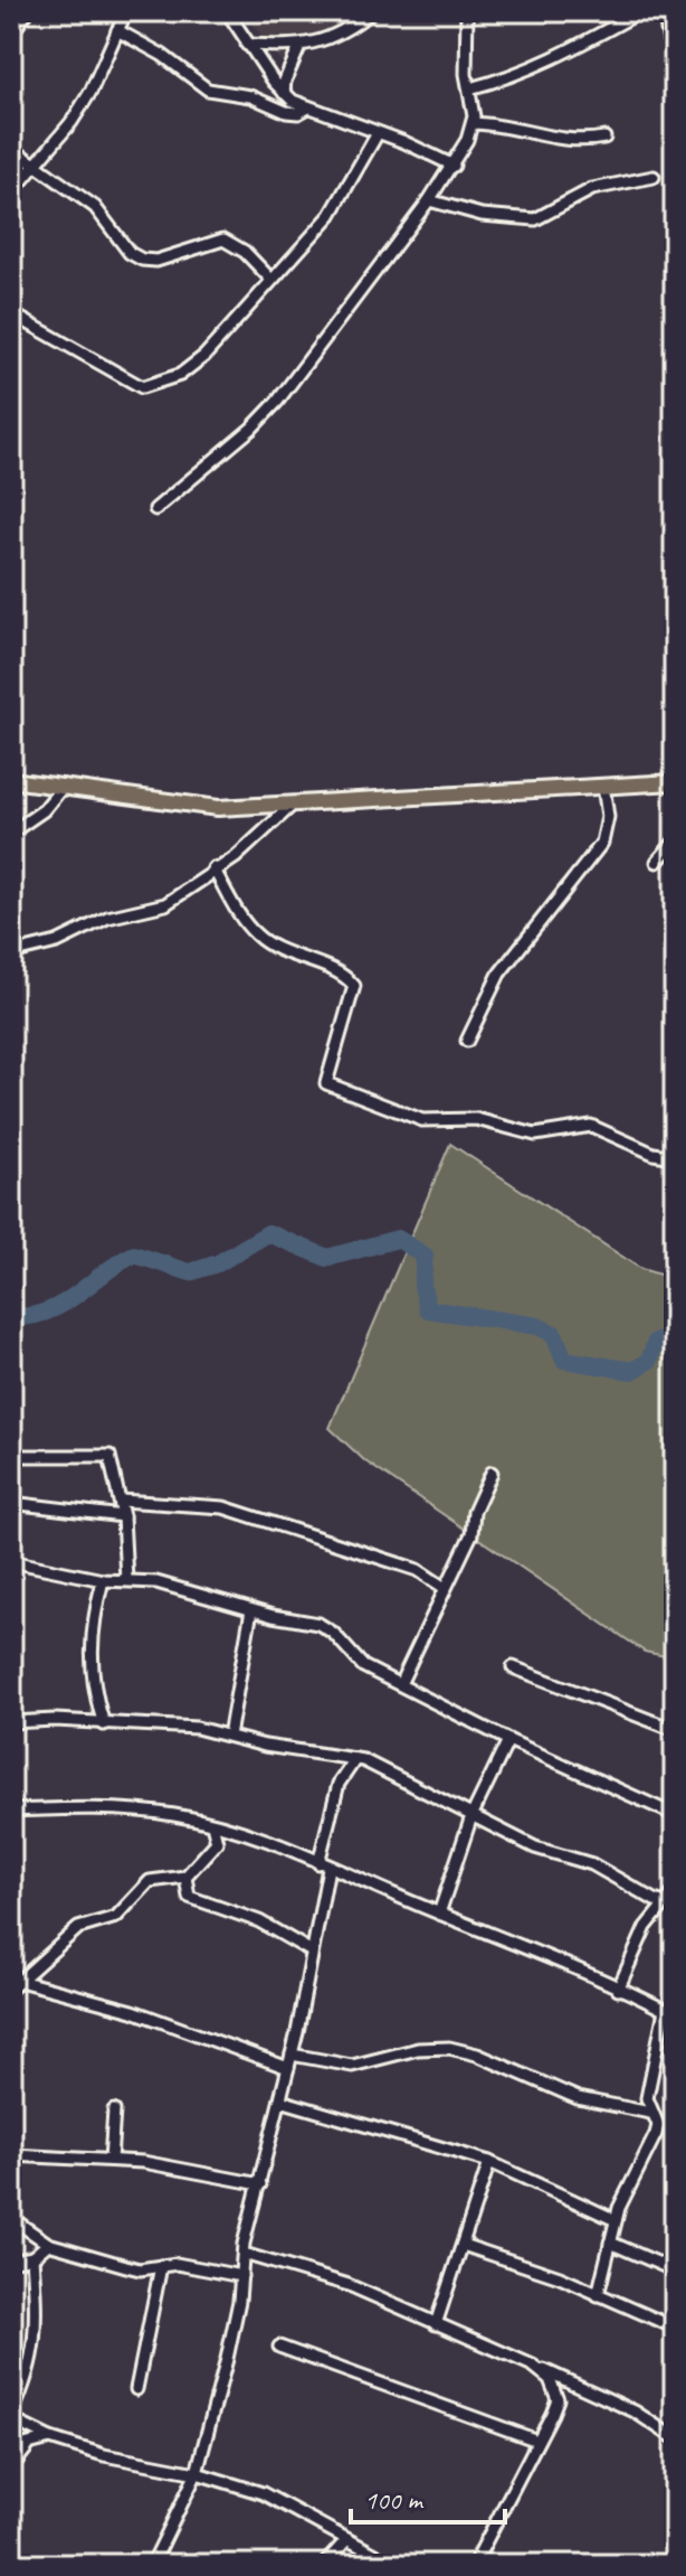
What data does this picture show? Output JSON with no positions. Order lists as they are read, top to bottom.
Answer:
{
  "scale_bar": "100 m"
}
